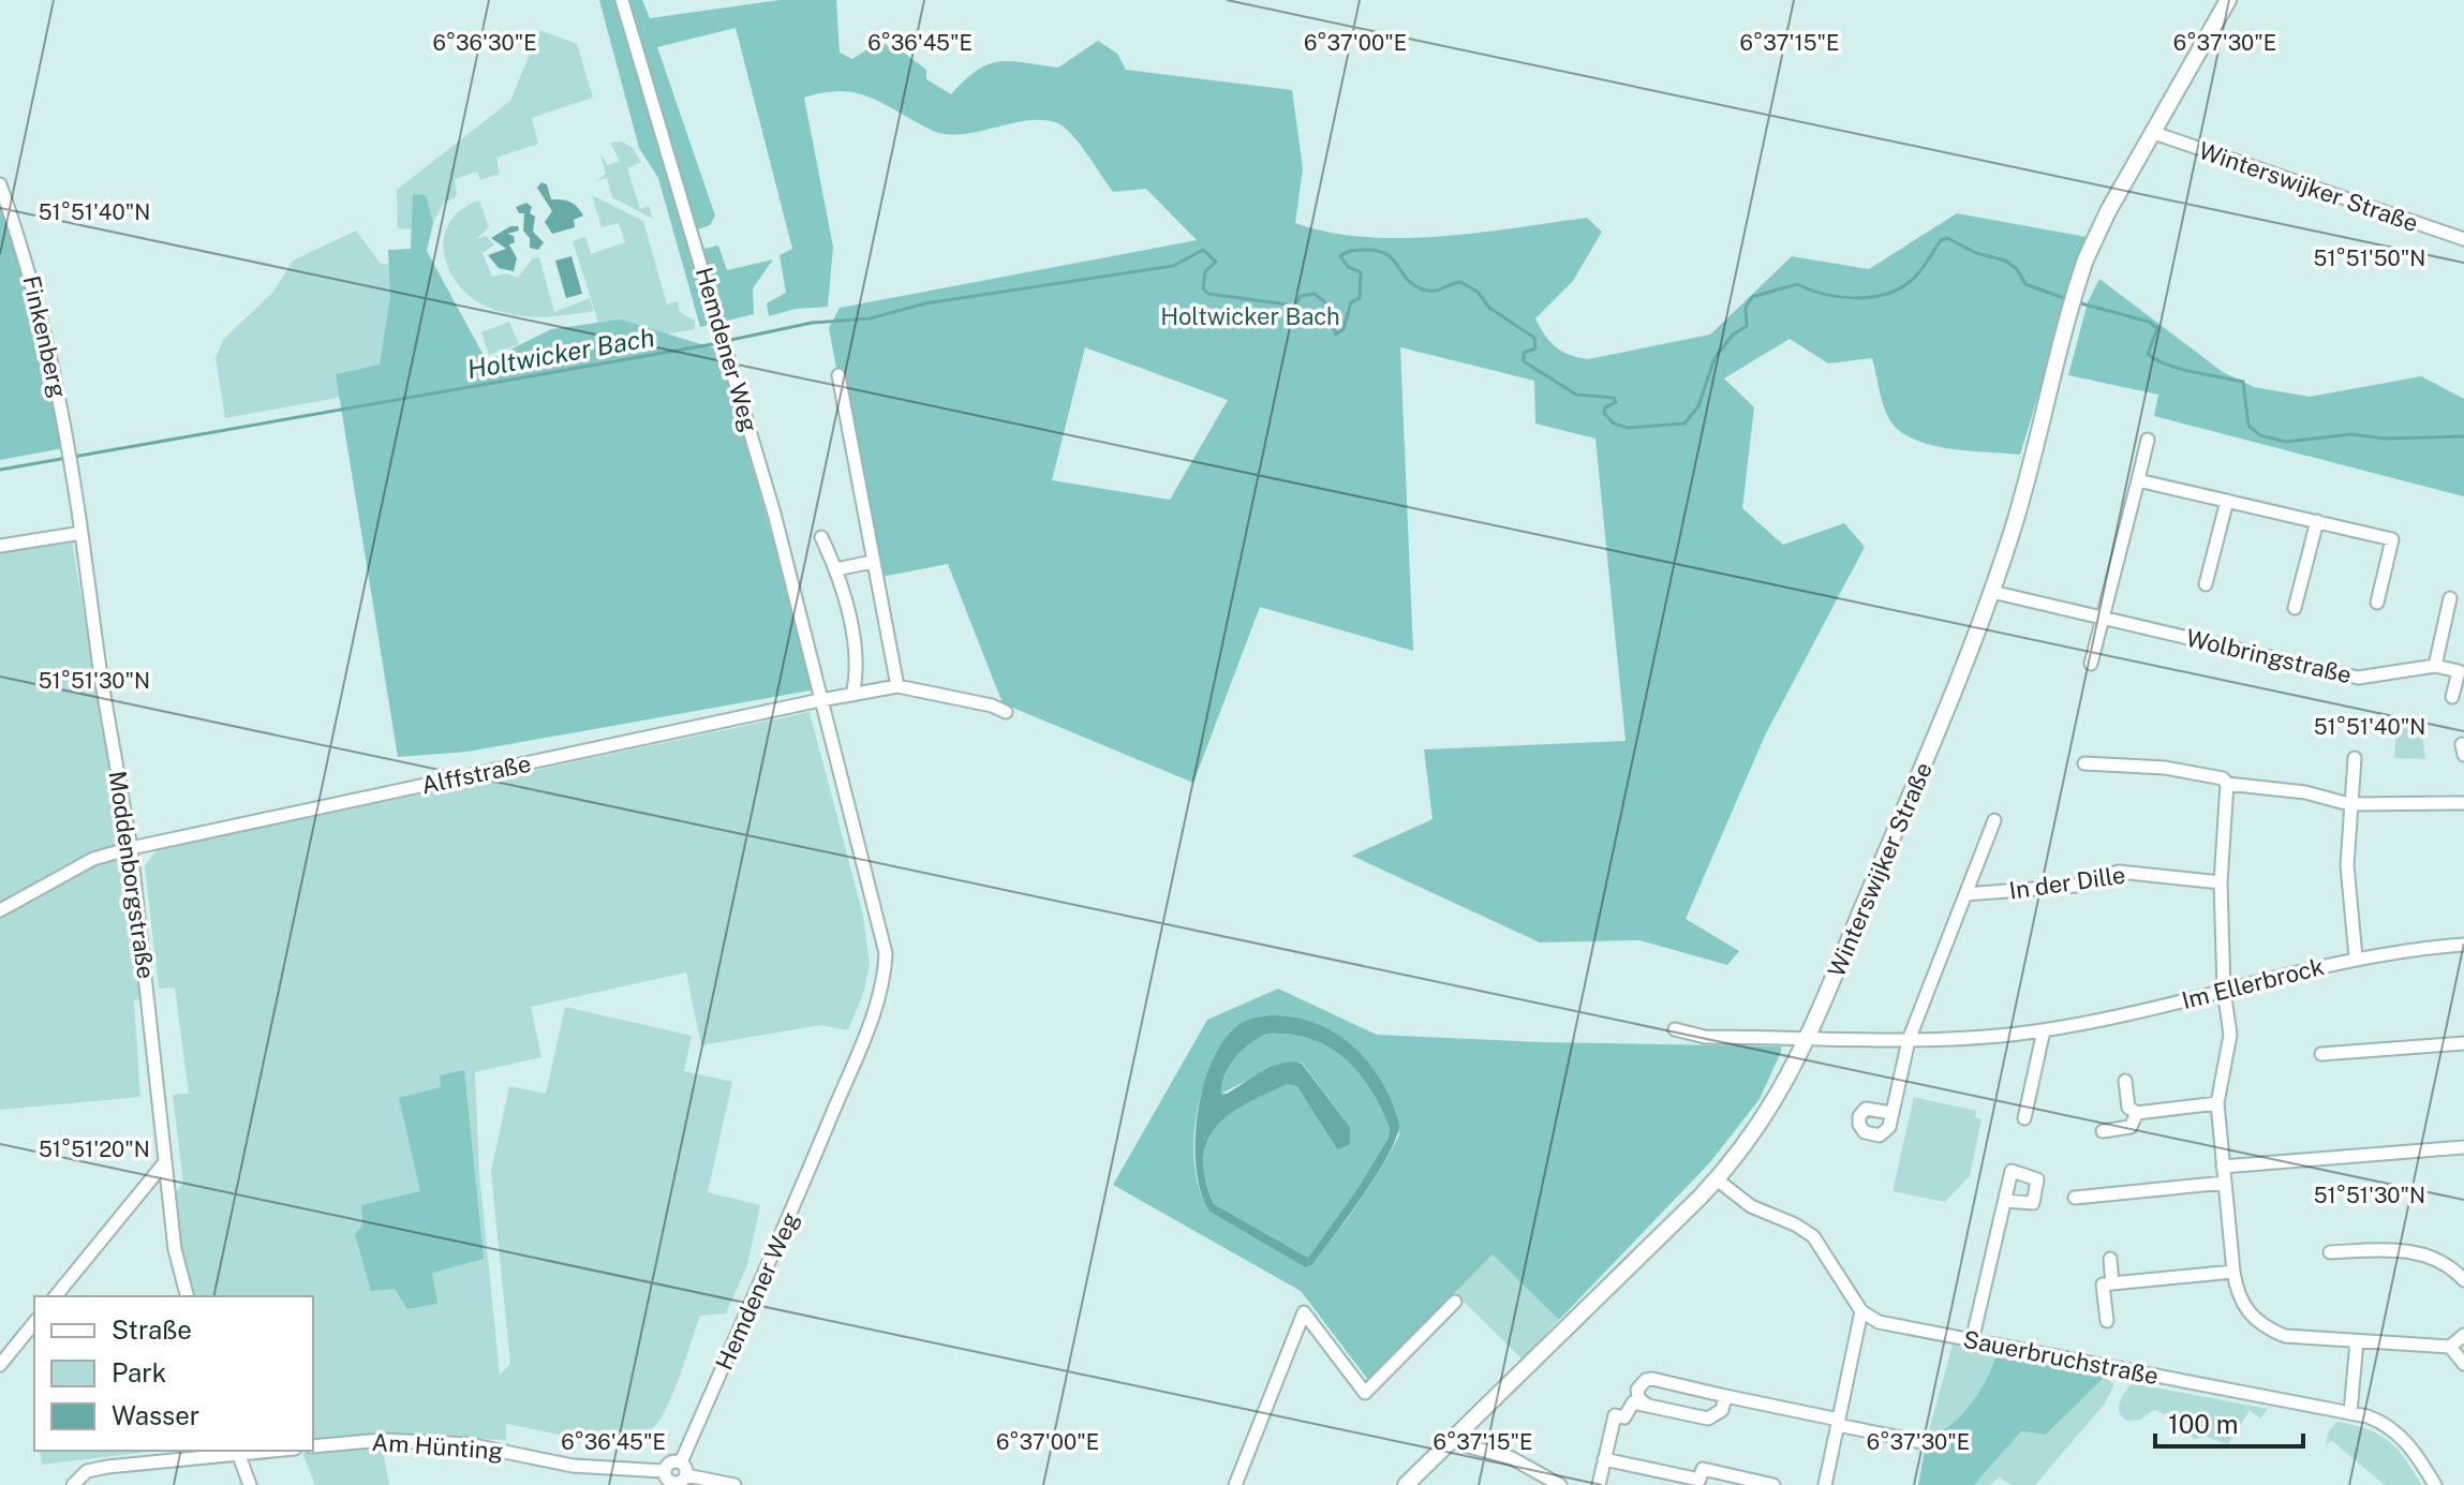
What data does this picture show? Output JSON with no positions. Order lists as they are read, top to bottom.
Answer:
{
  "streets": {
    "main road": ["Winterswijker Straße"],
    "street": [
      "Finkenberg",
      "Hemdener Weg",
      "Wolbringstraße",
      "Alffstraße",
      "Moddenborgstraße",
      "In der Dille",
      "Im Ellerbrock",
      "Sauerbruchstraße",
      "Am Hünting"
    ]
  },
  "crossings": [
    ["Winterswijker Straße", "Wolbringstraße"],
    ["Winterswijker Straße", "Im Ellerbrock"],
    ["Finkenberg", "Moddenborgstraße"],
    ["Hemdener Weg", "Alffstraße"],
    ["Alffstraße", "Moddenborgstraße"],
    ["In der Dille", "Im Ellerbrock"]
  ],
  "water": ["Holtwicker Bach"],
  "parks": ["Holtwicker Bach"],
  "legend": ["Straße", "Park", "Wasser"],
  "scale_bar": "100 m",
  "coordinates": [
    "6°36'30\"E",
    "6°36'45\"E",
    "6°37'00\"E",
    "6°37'15\"E",
    "6°37'30\"E",
    "51°51'40\"N",
    "51°51'50\"N",
    "51°51'30\"N",
    "51°51'20\"N"
  ]
}
